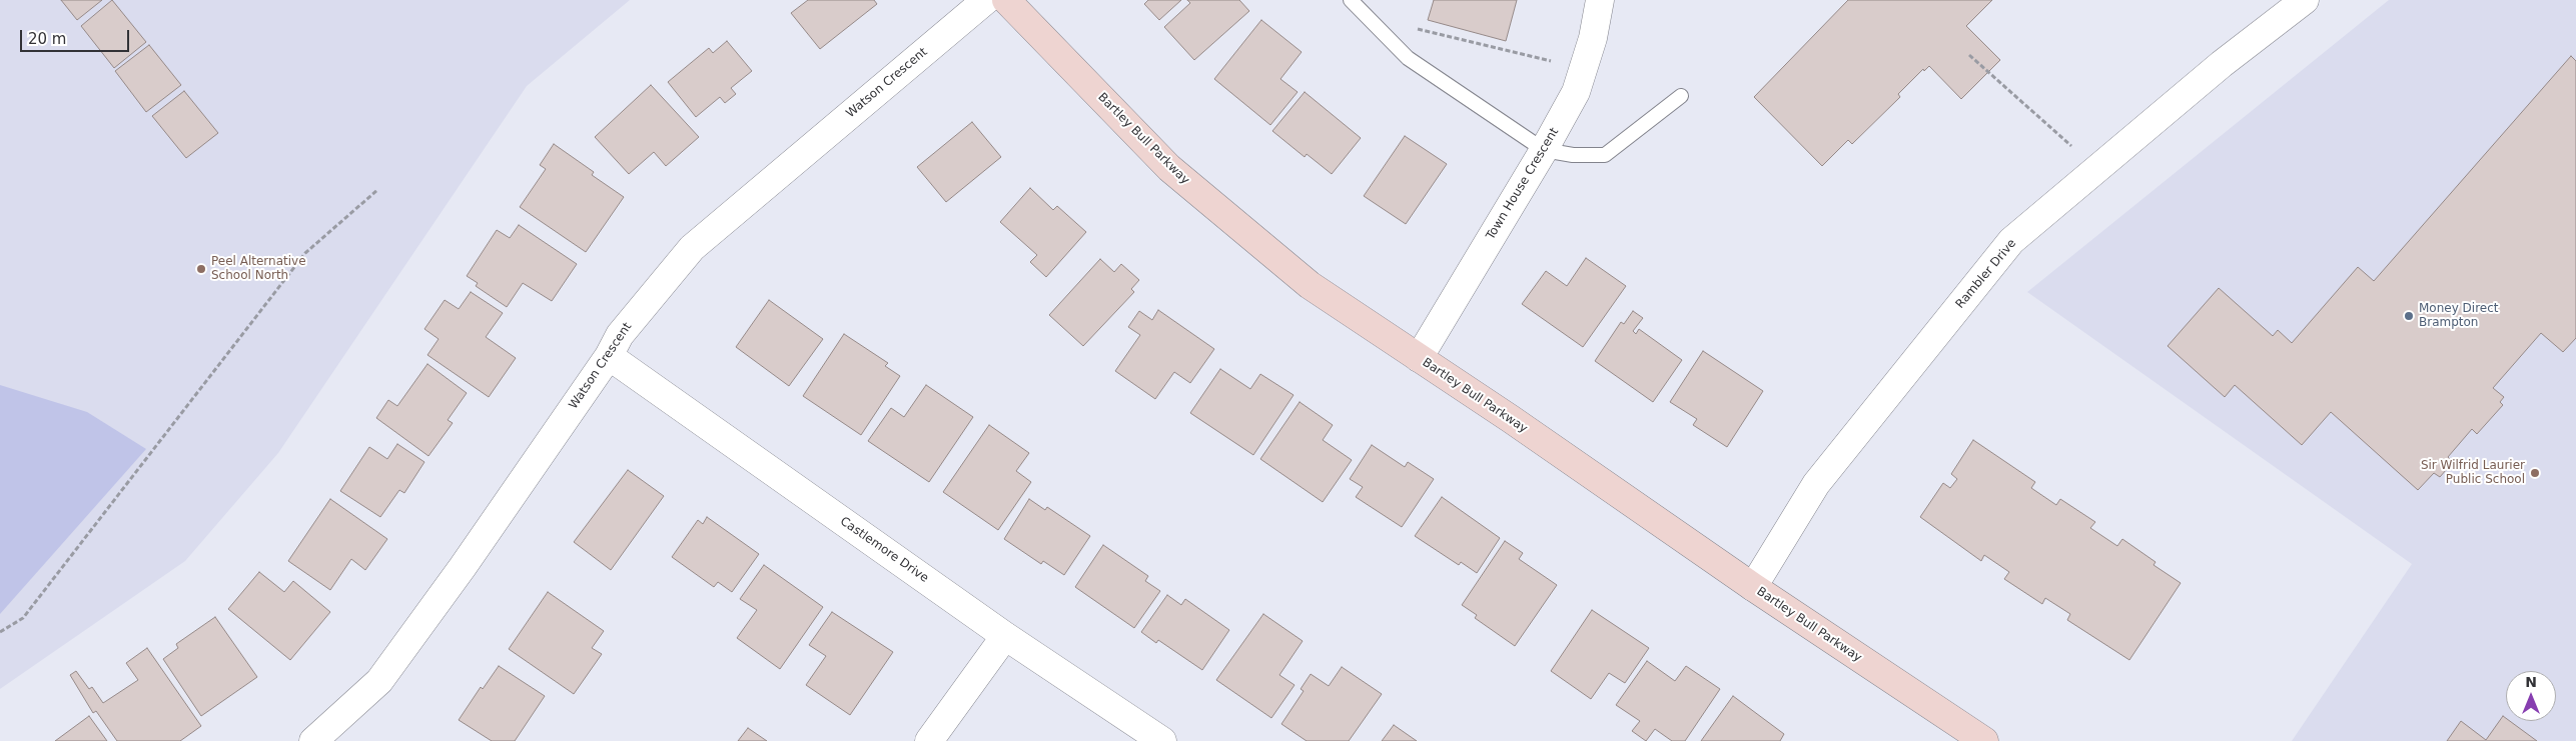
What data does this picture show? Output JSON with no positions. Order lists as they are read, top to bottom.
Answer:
{
  "streets": {
    "street": [
      "Watson Crescent",
      "Bartley Bull Parkway",
      "Town House Crescent",
      "Rambler Drive",
      "Castlemore Drive"
    ]
  },
  "crossings": [
    ["Watson Crescent", "Castlemore Drive"],
    ["Bartley Bull Parkway", "Town House Crescent"],
    ["Bartley Bull Parkway", "Rambler Drive"]
  ],
  "places": ["Peel Alternative School North", "Money Direct Brampton", "Sir Wilfrid Laurier Public School"],
  "scale_bar": "20 m",
  "north": "top"
}
